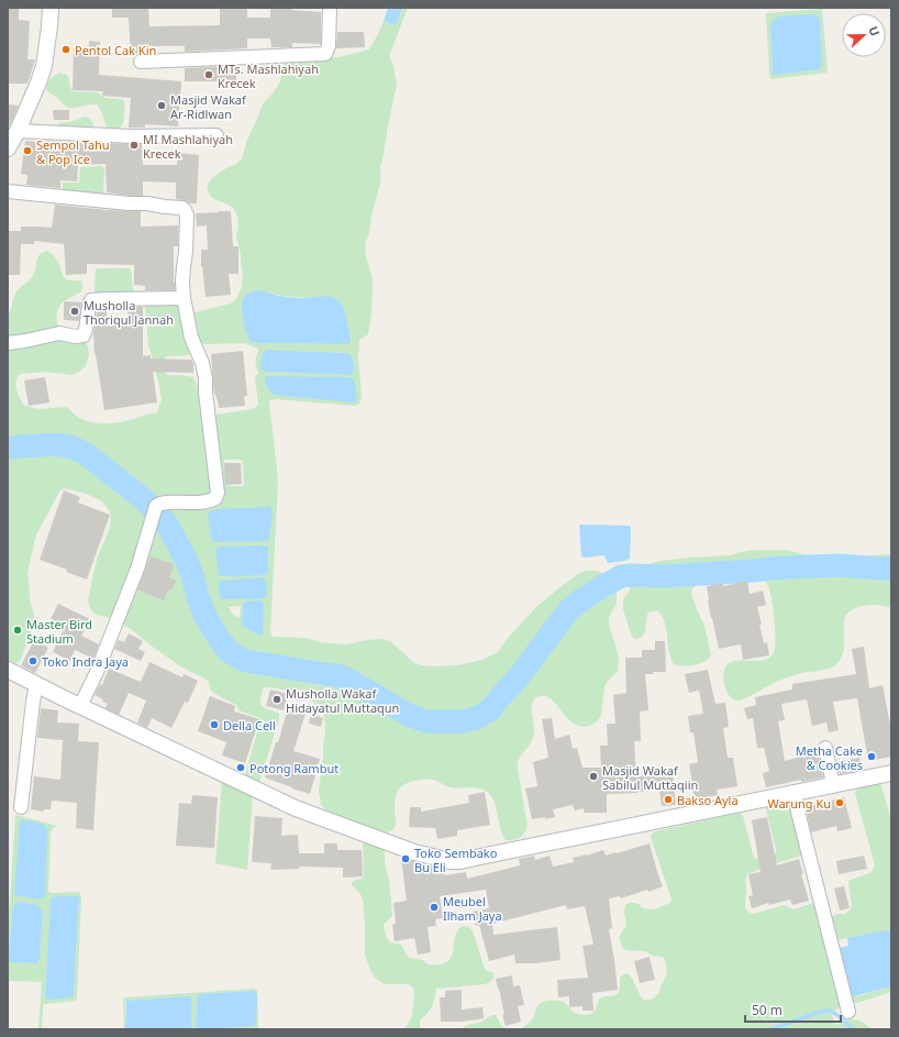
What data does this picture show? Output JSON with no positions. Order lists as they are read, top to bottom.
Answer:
{
  "places": [
    "Pentol Cak Kin",
    "MTs. Mashlahiyah Krecek",
    "Masjid Wakaf Ar-Ridlwan",
    "MI Mashlahiyah Krecek",
    "Sempol Tahu & Pop Ice",
    "Musholla Thoriqul Jannah",
    "Master Bird Stadium",
    "Toko Indra Jaya",
    "Musholla Wakaf Hidayatul Muttaqun",
    "Della Cell",
    "Metha Cake & Cookies",
    "Potong Rambut",
    "Masjid Wakaf Sabilul Muttaqiin",
    "Bakso Ayla",
    "Warung Ku",
    "Toko Sembako Bu Eli",
    "Meubel Ilham Jaya"
  ],
  "scale_bar": "50 m",
  "north": "right"
}
